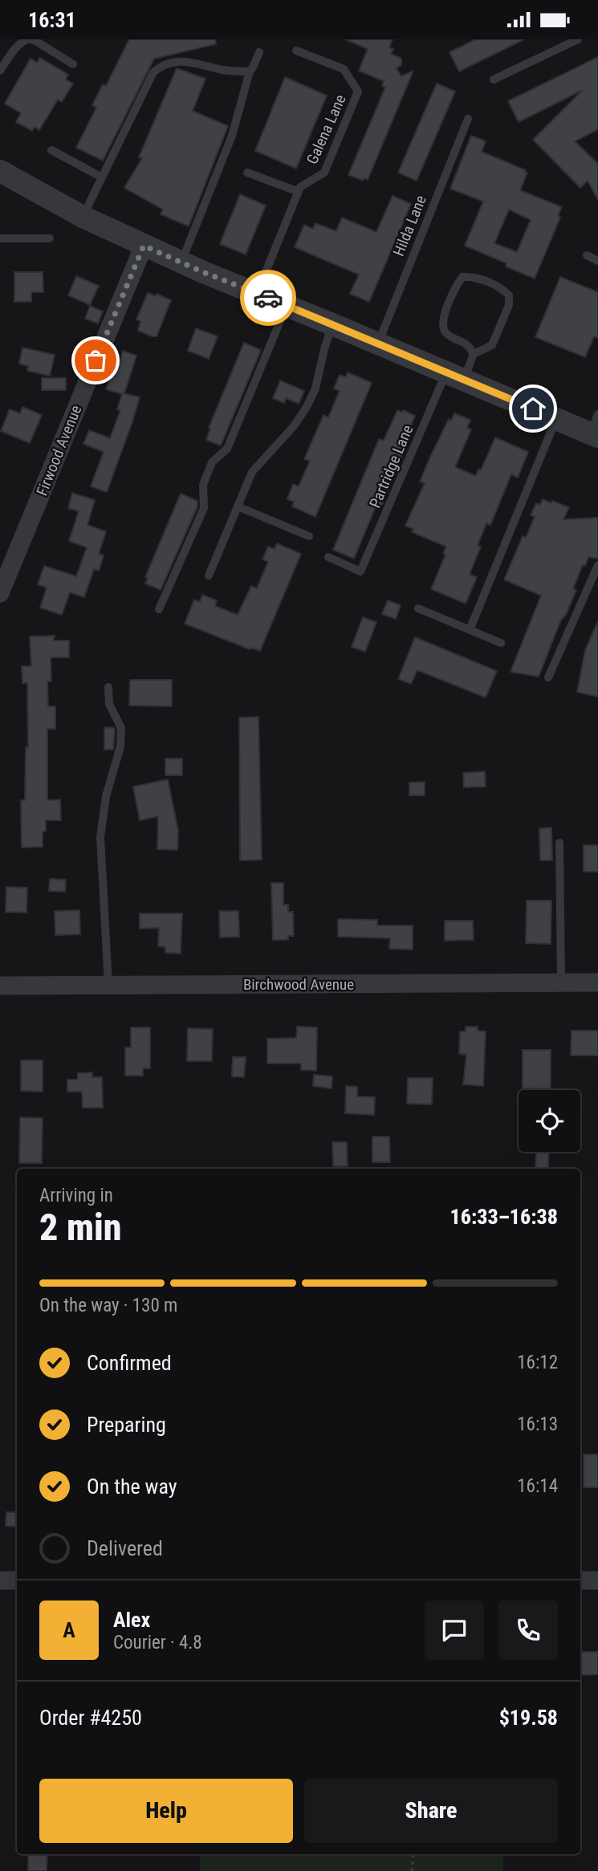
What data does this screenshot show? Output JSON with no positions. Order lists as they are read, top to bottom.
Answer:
{
  "streets": {
    "street": ["Firwood Avenue", "Birchwood Avenue"],
    "lane": ["Galena Lane", "Hilda Lane", "Partridge Lane"]
  },
  "page": {
    "status": "16:31",
    "heading": ["2 min", "Arriving in", "16:33–16:38"],
    "panel": [
      "Alex",
      "Courier · 4.8",
      "Order #4250",
      "$19.58"
    ],
    "bar": "On the way · 130 m",
    "list": [
      ["Confirmed", "16:12"],
      ["Preparing", "16:13"],
      ["On the way", "16:14"],
      "Delivered"
    ],
    "round": "A",
    "buttons": ["Help", "Share"]
  }
}
